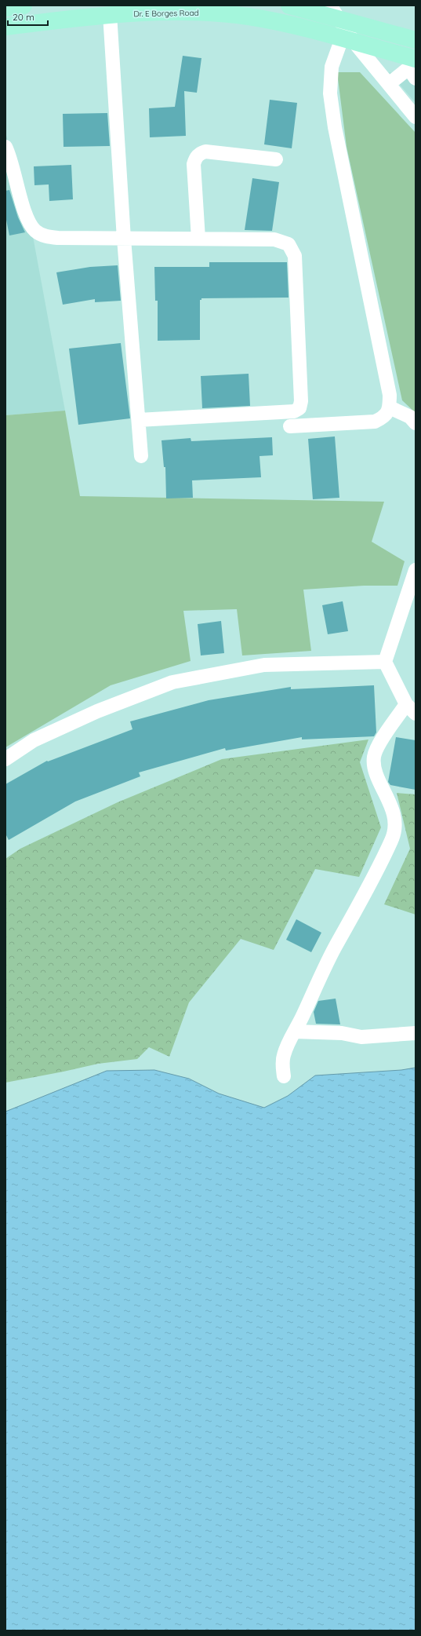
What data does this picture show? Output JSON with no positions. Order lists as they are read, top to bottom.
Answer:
{
  "streets": {
    "main road": ["Dr. E Borges Road"]
  },
  "scale_bar": "20 m"
}
